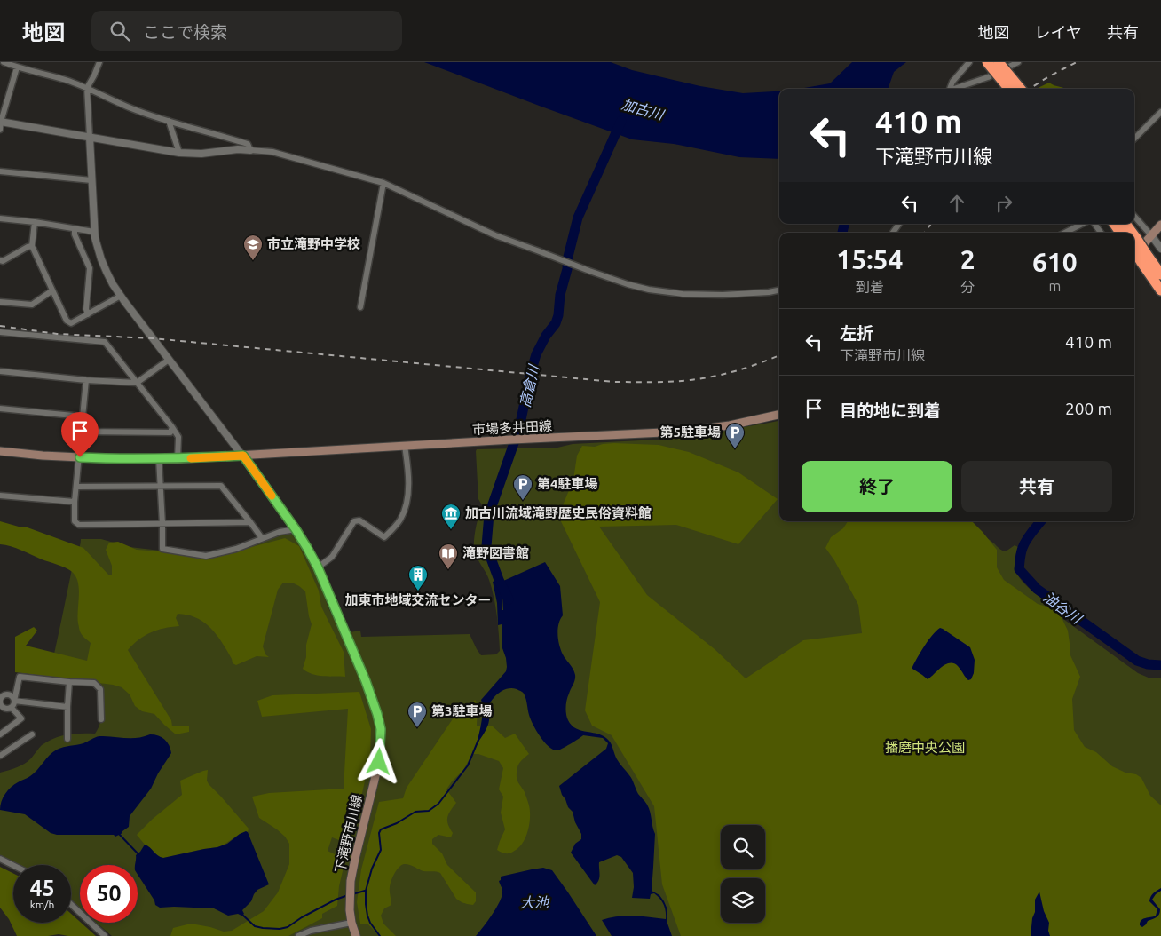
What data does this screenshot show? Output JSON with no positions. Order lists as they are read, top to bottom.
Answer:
{
  "streets": {
    "main road": ["市場多井田線", "下滝野市川線"]
  },
  "crossings": [
    ["市場多井田線", "下滝野市川線"]
  ],
  "water": [
    "加古川",
    "高倉川",
    "油谷川",
    "大池"
  ],
  "parks": ["播磨中央公園"],
  "places": {
    "school or university": ["市立滝野中学校"],
    "parking": ["第5駐車場", "第4駐車場", "第3駐車場"],
    "museum": ["加古川流域滝野歴史民俗資料館"],
    "library": ["滝野図書館"],
    "building": ["加東市地域交流センター"]
  },
  "page": {
    "header": "地図",
    "search": "ここで検索",
    "nav": ["地図", "レイヤ", "共有"],
    "turn": ["410 m", "下滝野市川線"],
    "eta": [
      "15:54",
      "到着",
      "2",
      "分",
      "610",
      "m"
    ],
    "list": [
      {
        "name": "左折",
        "note": "下滝野市川線",
        "value": "410 m"
      },
      {
        "name": "目的地に到着",
        "value": "200 m"
      }
    ],
    "buttons": ["終了", "共有"],
    "speed": "45 km/h",
    "limit": "50"
  }
}
